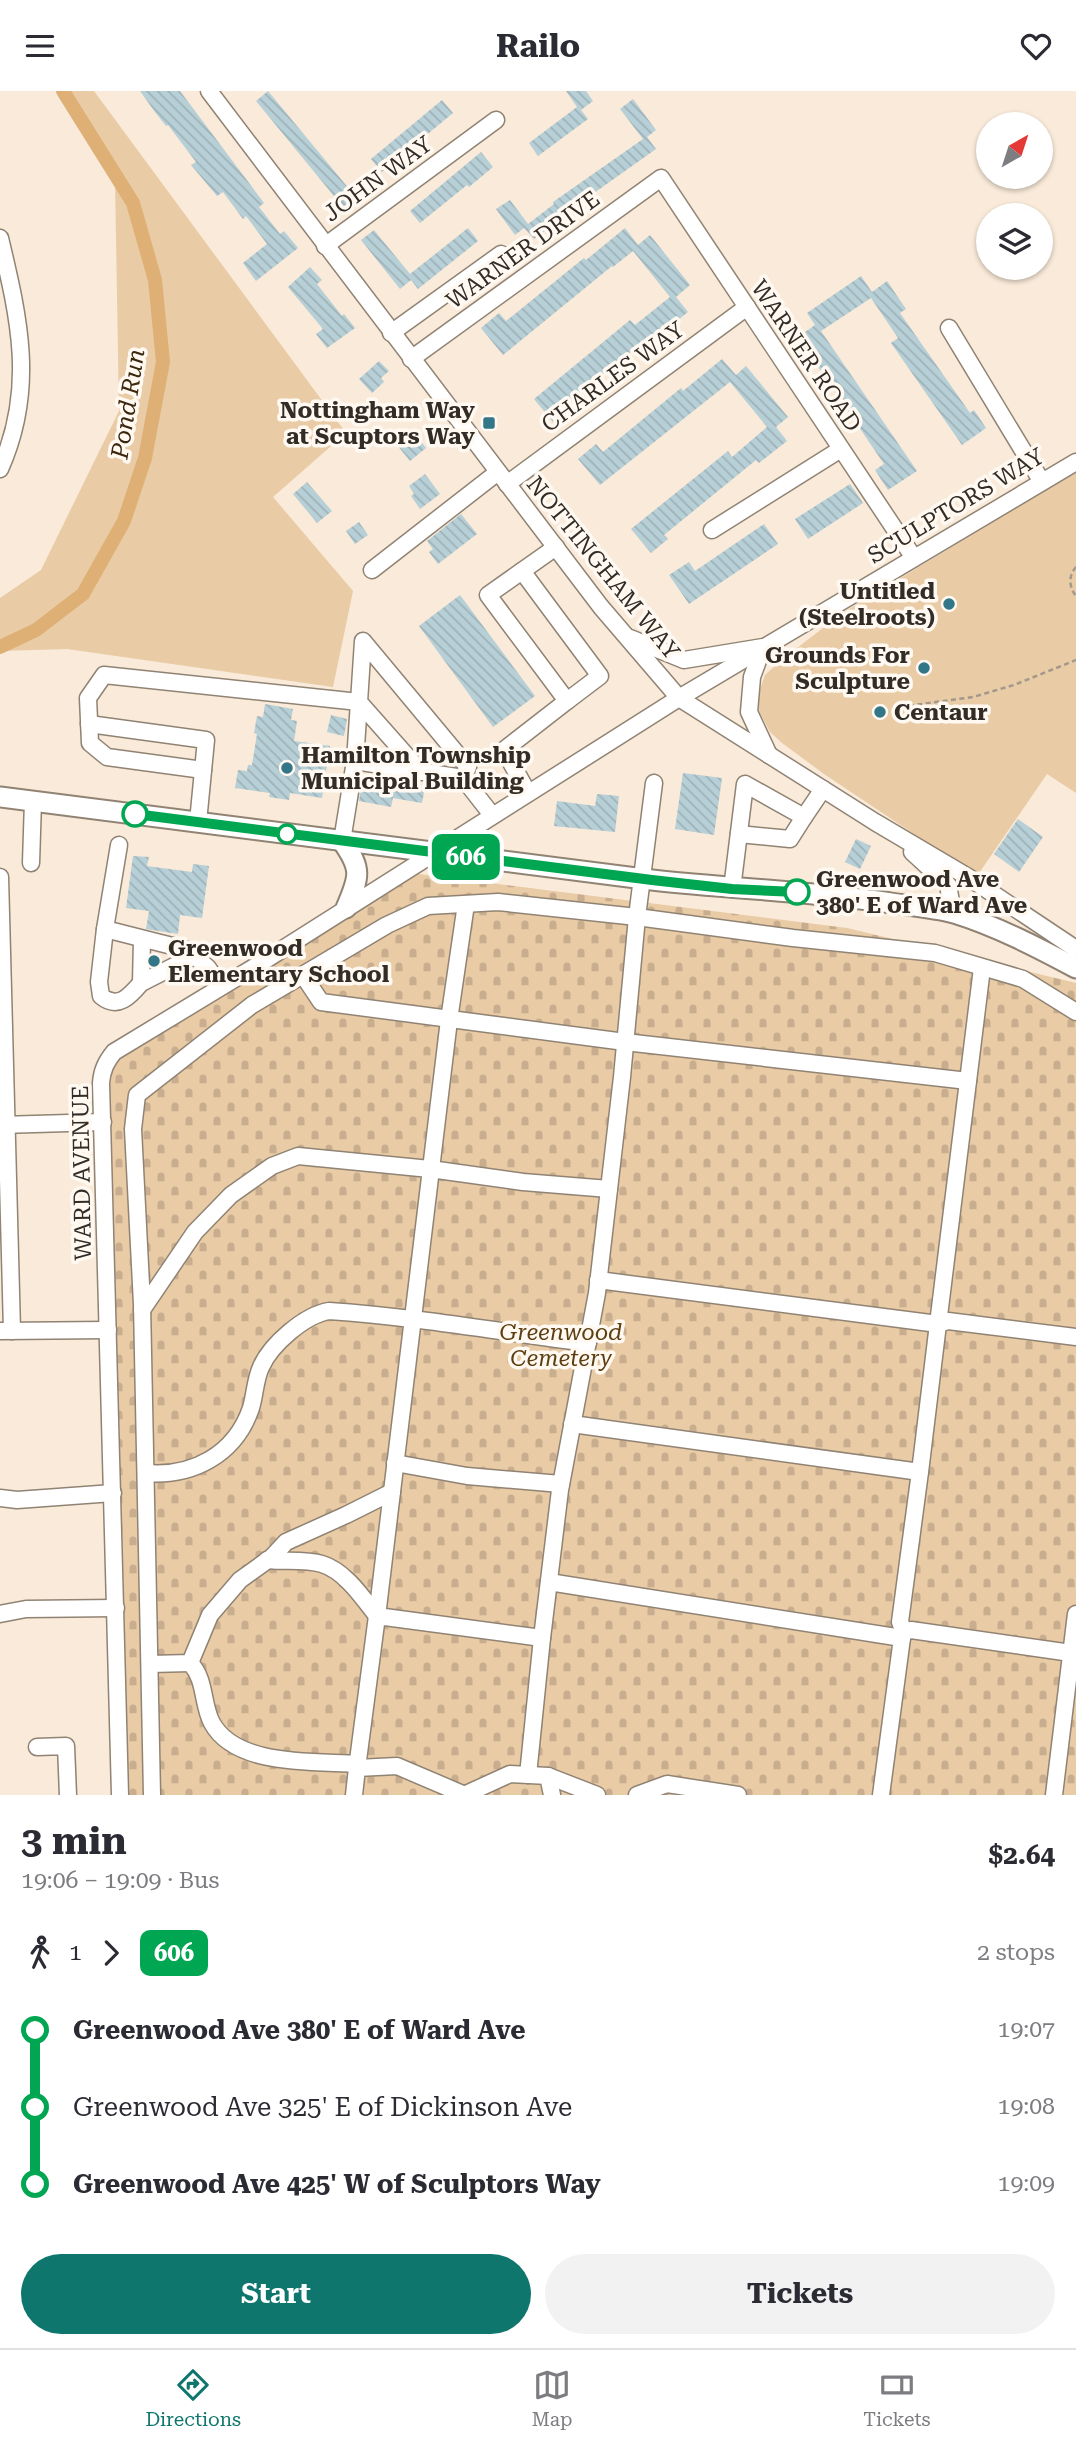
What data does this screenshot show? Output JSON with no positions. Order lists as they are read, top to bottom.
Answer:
{
  "streets": {
    "street": [
      "JOHN WAY",
      "WARNER DRIVE",
      "WARNER ROAD",
      "CHARLES WAY",
      "SCULPTORS WAY",
      "NOTTINGHAM WAY",
      "WARD AVENUE"
    ]
  },
  "crossings": [
    ["JOHN WAY", "NOTTINGHAM WAY"],
    ["WARNER DRIVE", "WARNER ROAD"],
    ["WARNER DRIVE", "NOTTINGHAM WAY"],
    ["WARNER ROAD", "CHARLES WAY"],
    ["WARNER ROAD", "SCULPTORS WAY"],
    ["CHARLES WAY", "NOTTINGHAM WAY"],
    ["SCULPTORS WAY", "NOTTINGHAM WAY"],
    ["SCULPTORS WAY", "WARD AVENUE"],
    ["NOTTINGHAM WAY", "WARD AVENUE"]
  ],
  "water": ["Pond Run"],
  "parks": ["Greenwood Cemetery"],
  "places": {
    "transit": ["Nottingham Way at Scuptors Way"],
    "other": [
      "Untitled (Steelroots)",
      "Grounds For Sculpture",
      "Centaur",
      "Hamilton Township Municipal Building",
      "Greenwood Ave 380' E of Ward Ave",
      "Greenwood Elementary School"
    ]
  },
  "lines": ["bus line 606"],
  "north": "top right",
  "page": {
    "header": "Railo",
    "on_map": "606",
    "heading": ["3 min", "19:06 – 19:09 · Bus", "$2.64"],
    "legs": ["1", "606", "2 stops"],
    "list": [
      {
        "name": "Greenwood Ave 380' E of Ward Ave",
        "value": "19:07"
      },
      {
        "name": "Greenwood Ave 325' E of Dickinson Ave",
        "value": "19:08"
      },
      {
        "name": "Greenwood Ave 425' W of Sculptors Way",
        "value": "19:09"
      }
    ],
    "buttons": ["Start", "Tickets"],
    "tabs": ["Directions", "Map", "Tickets"]
  }
}
